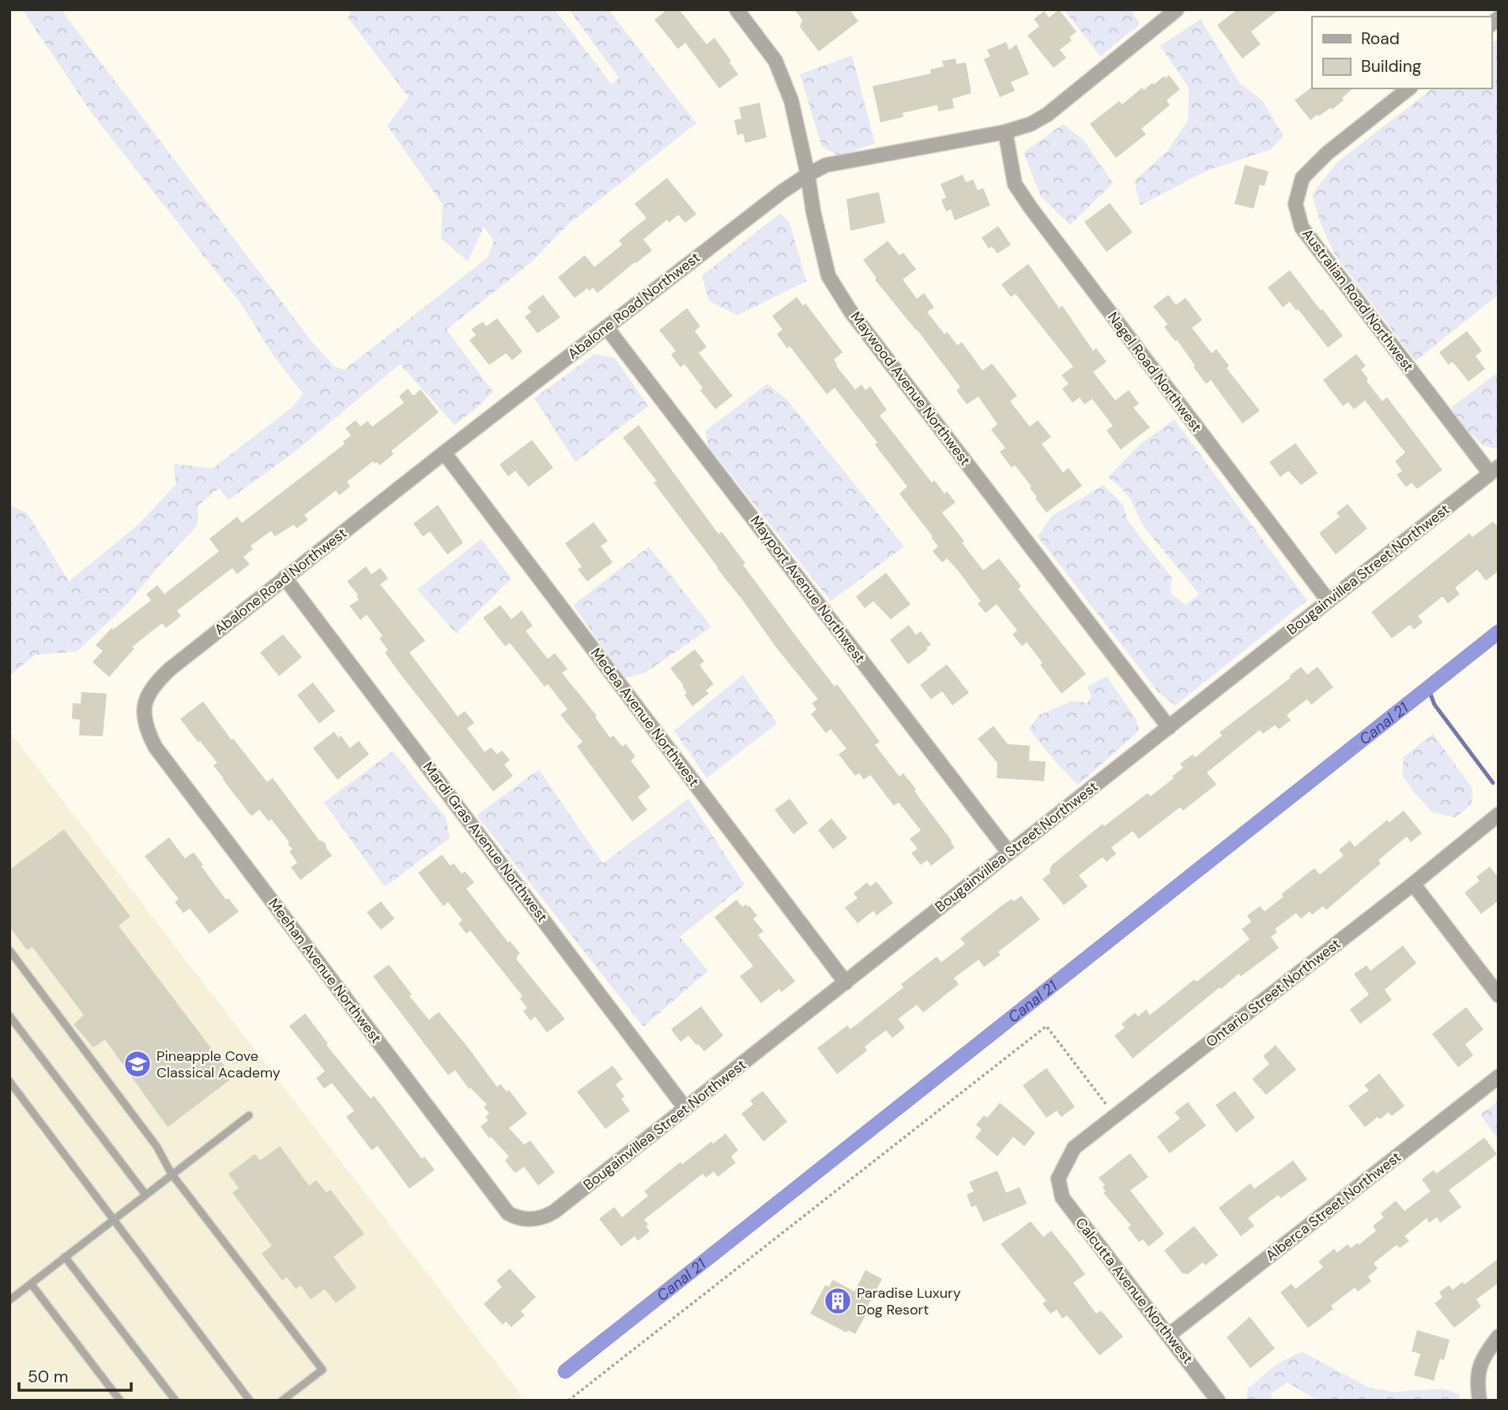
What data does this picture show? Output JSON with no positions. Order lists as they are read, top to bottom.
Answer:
{
  "streets": {
    "street": [
      "Australian Road Northwest",
      "Abalone Road Northwest",
      "Nagel Road Northwest",
      "Maywood Avenue Northwest",
      "Bougainvillea Street Northwest",
      "Mayport Avenue Northwest",
      "Medea Avenue Northwest",
      "Mardi Gras Avenue Northwest",
      "Meehan Avenue Northwest",
      "Ontario Street Northwest",
      "Alberca Street Northwest",
      "Calcutta Avenue Northwest"
    ]
  },
  "crossings": [
    ["Australian Road Northwest", "Bougainvillea Street Northwest"],
    ["Abalone Road Northwest", "Nagel Road Northwest"],
    ["Abalone Road Northwest", "Maywood Avenue Northwest"],
    ["Abalone Road Northwest", "Mayport Avenue Northwest"],
    ["Abalone Road Northwest", "Medea Avenue Northwest"],
    ["Abalone Road Northwest", "Mardi Gras Avenue Northwest"],
    ["Abalone Road Northwest", "Meehan Avenue Northwest"],
    ["Nagel Road Northwest", "Bougainvillea Street Northwest"],
    ["Maywood Avenue Northwest", "Bougainvillea Street Northwest"],
    ["Bougainvillea Street Northwest", "Mayport Avenue Northwest"],
    ["Bougainvillea Street Northwest", "Medea Avenue Northwest"],
    ["Bougainvillea Street Northwest", "Mardi Gras Avenue Northwest"],
    ["Bougainvillea Street Northwest", "Meehan Avenue Northwest"],
    ["Ontario Street Northwest", "Calcutta Avenue Northwest"],
    ["Alberca Street Northwest", "Calcutta Avenue Northwest"]
  ],
  "water": ["Canal 21"],
  "places": {
    "school or university": ["Pineapple Cove Classical Academy"],
    "building": ["Paradise Luxury Dog Resort"]
  },
  "legend": ["Road", "Building"],
  "scale_bar": "50 m"
}
